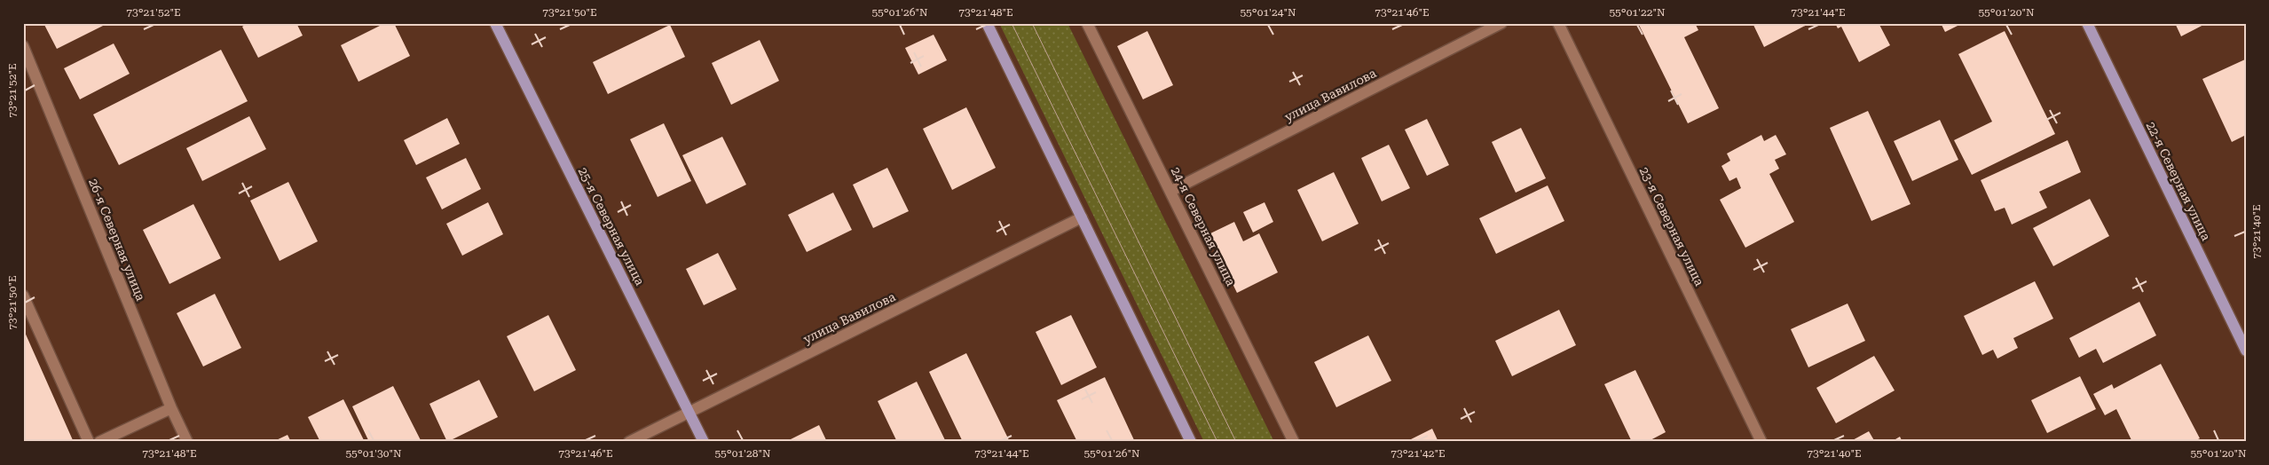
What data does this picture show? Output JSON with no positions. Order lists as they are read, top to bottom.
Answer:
{
  "streets": {
    "main road": ["22-я Северная улица", "25-я Северная улица"],
    "street": [
      "улица Вавилова",
      "24-я Северная улица",
      "23-я Северная улица",
      "26-я Северная улица"
    ]
  },
  "crossings": [
    ["улица Вавилова", "25-я Северная улица"],
    ["улица Вавилова", "24-я Северная улица"]
  ],
  "coordinates": [
    "73°21'52\"E",
    "73°21'50\"E",
    "55°01'26\"N",
    "73°21'48\"E",
    "55°01'24\"N",
    "73°21'46\"E",
    "55°01'22\"N",
    "73°21'44\"E",
    "55°01'20\"N",
    "73°21'40\"E",
    "55°01'30\"N",
    "55°01'28\"N",
    "73°21'42\"E"
  ]
}
